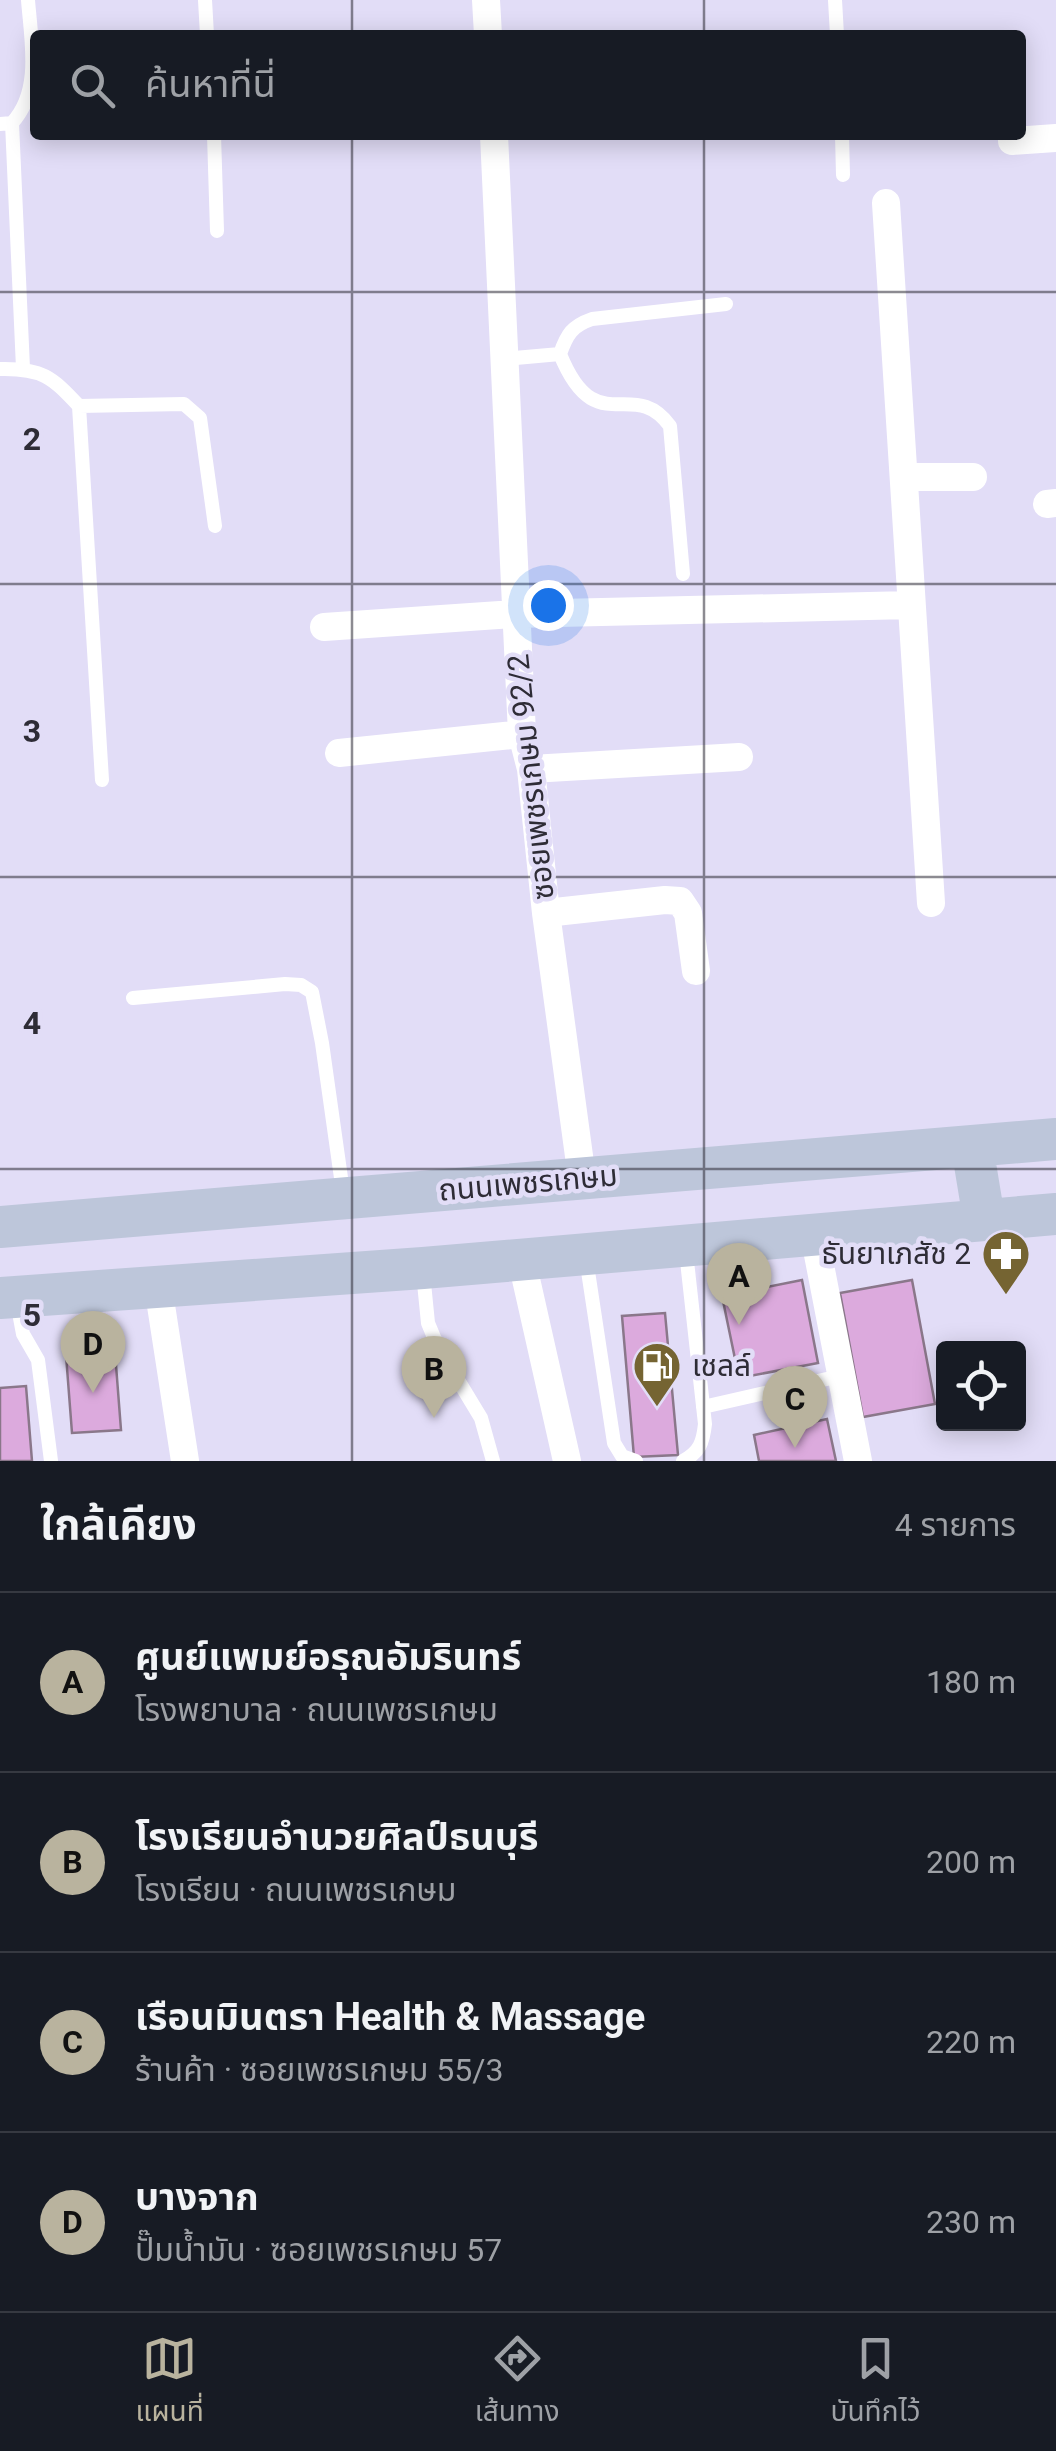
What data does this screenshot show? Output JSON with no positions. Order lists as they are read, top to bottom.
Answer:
{
  "streets": {
    "main road": ["ถนนเพชรเกษม"],
    "street": ["ซอยเพชรเกษม 92/2"]
  },
  "crossings": [
    ["ซอยเพชรเกษม 92/2", "ถนนเพชรเกษม"]
  ],
  "places": {
    "pharmacy": ["ธันยาเภสัช 2"],
    "fuel station": ["เชลล์"]
  },
  "page": {
    "search": "ค้นหาที่นี่",
    "pins": [
      "A",
      "D",
      "B",
      "C"
    ],
    "heading": ["ใกล้เคียง", "4 รายการ"],
    "list": [
      {
        "mark": "A",
        "name": "ศูนย์แพมย์อรุณอัมรินทร์",
        "note": "โรงพยาบาล · ถนนเพชรเกษม",
        "value": "180 m"
      },
      {
        "mark": "B",
        "name": "โรงเรียนอำนวยศิลป์ธนบุรี",
        "note": "โรงเรียน · ถนนเพชรเกษม",
        "value": "200 m"
      },
      {
        "mark": "C",
        "name": "เรือนมินตรา Health & Massage",
        "note": "ร้านค้า · ซอยเพชรเกษม 55/3",
        "value": "220 m"
      },
      {
        "mark": "D",
        "name": "บางจาก",
        "note": "ปั๊มน้ำมัน · ซอยเพชรเกษม 57",
        "value": "230 m"
      }
    ],
    "nav": ["แผนที่", "เส้นทาง", "บันทึกไว้"]
  },
  "grid": {
    "rows": [
      "2",
      "3",
      "4",
      "5"
    ]
  }
}
